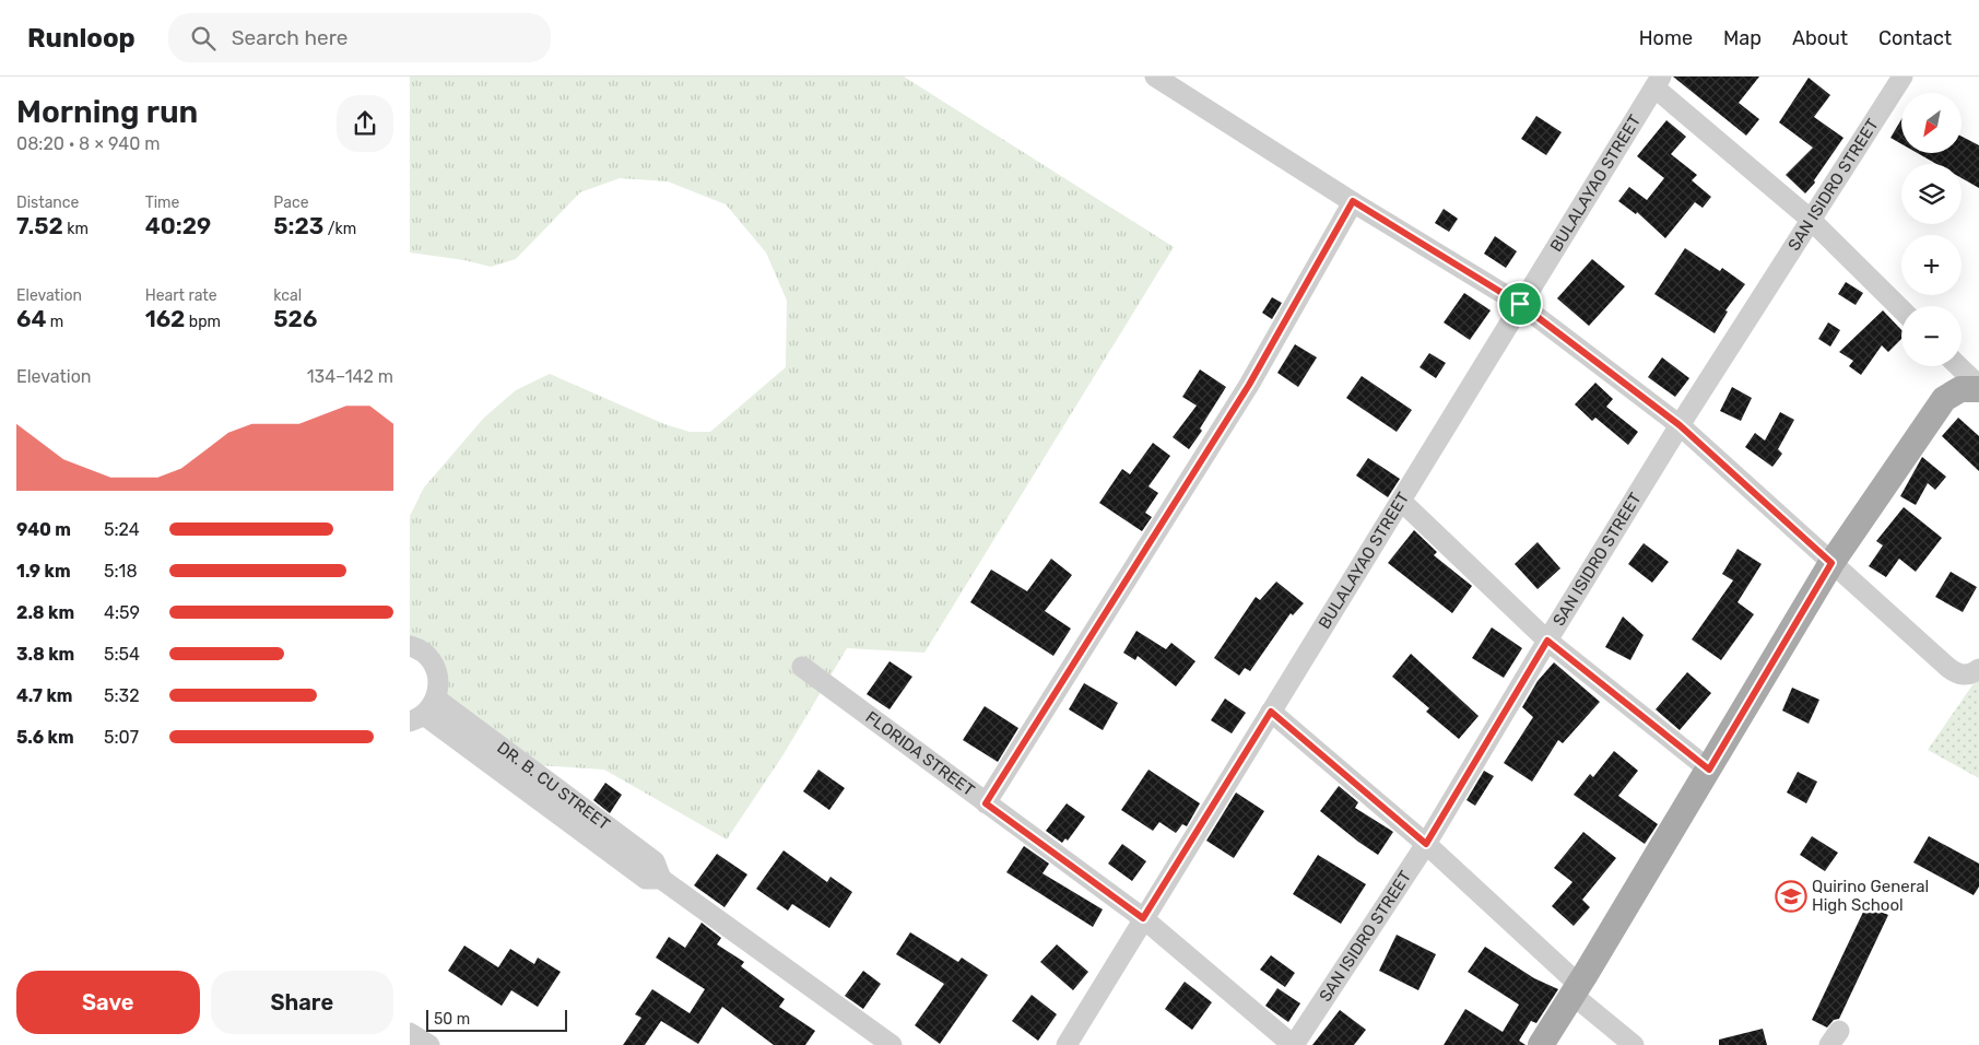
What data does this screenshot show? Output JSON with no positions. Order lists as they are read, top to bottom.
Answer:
{
  "streets": {
    "street": [
      "BULALAYAO STREET",
      "SAN ISIDRO STREET",
      "FLORIDA STREET",
      "DR. B. CU STREET"
    ]
  },
  "crossings": [
    ["BULALAYAO STREET", "FLORIDA STREET"],
    ["SAN ISIDRO STREET", "FLORIDA STREET"]
  ],
  "places": {
    "school or university": ["Quirino General High School"]
  },
  "scale_bar": "50 m",
  "north": "bottom left",
  "page": {
    "header": "Runloop",
    "search": "Search here",
    "nav": [
      "Home",
      "Map",
      "About",
      "Contact"
    ],
    "heading": ["Morning run", "08:20 · 8 × 940 m"],
    "map_buttons": ["+", "−"],
    "stats": [
      ["Distance", "7.52 km"],
      ["Time", "40:29"],
      ["Pace", "5:23 /km"],
      ["Elevation", "64 m"],
      ["Heart rate", "162 bpm"],
      ["kcal", "526"]
    ],
    "chart": ["Elevation", "134–142 m"],
    "list": [
      {
        "name": "940 m",
        "note": "5:24"
      },
      {
        "name": "1.9 km",
        "note": "5:18"
      },
      {
        "name": "2.8 km",
        "note": "4:59"
      },
      {
        "name": "3.8 km",
        "note": "5:54"
      },
      {
        "name": "4.7 km",
        "note": "5:32"
      },
      {
        "name": "5.6 km",
        "note": "5:07"
      }
    ],
    "buttons": ["Save", "Share"],
    "scale": "50 m"
  }
}
